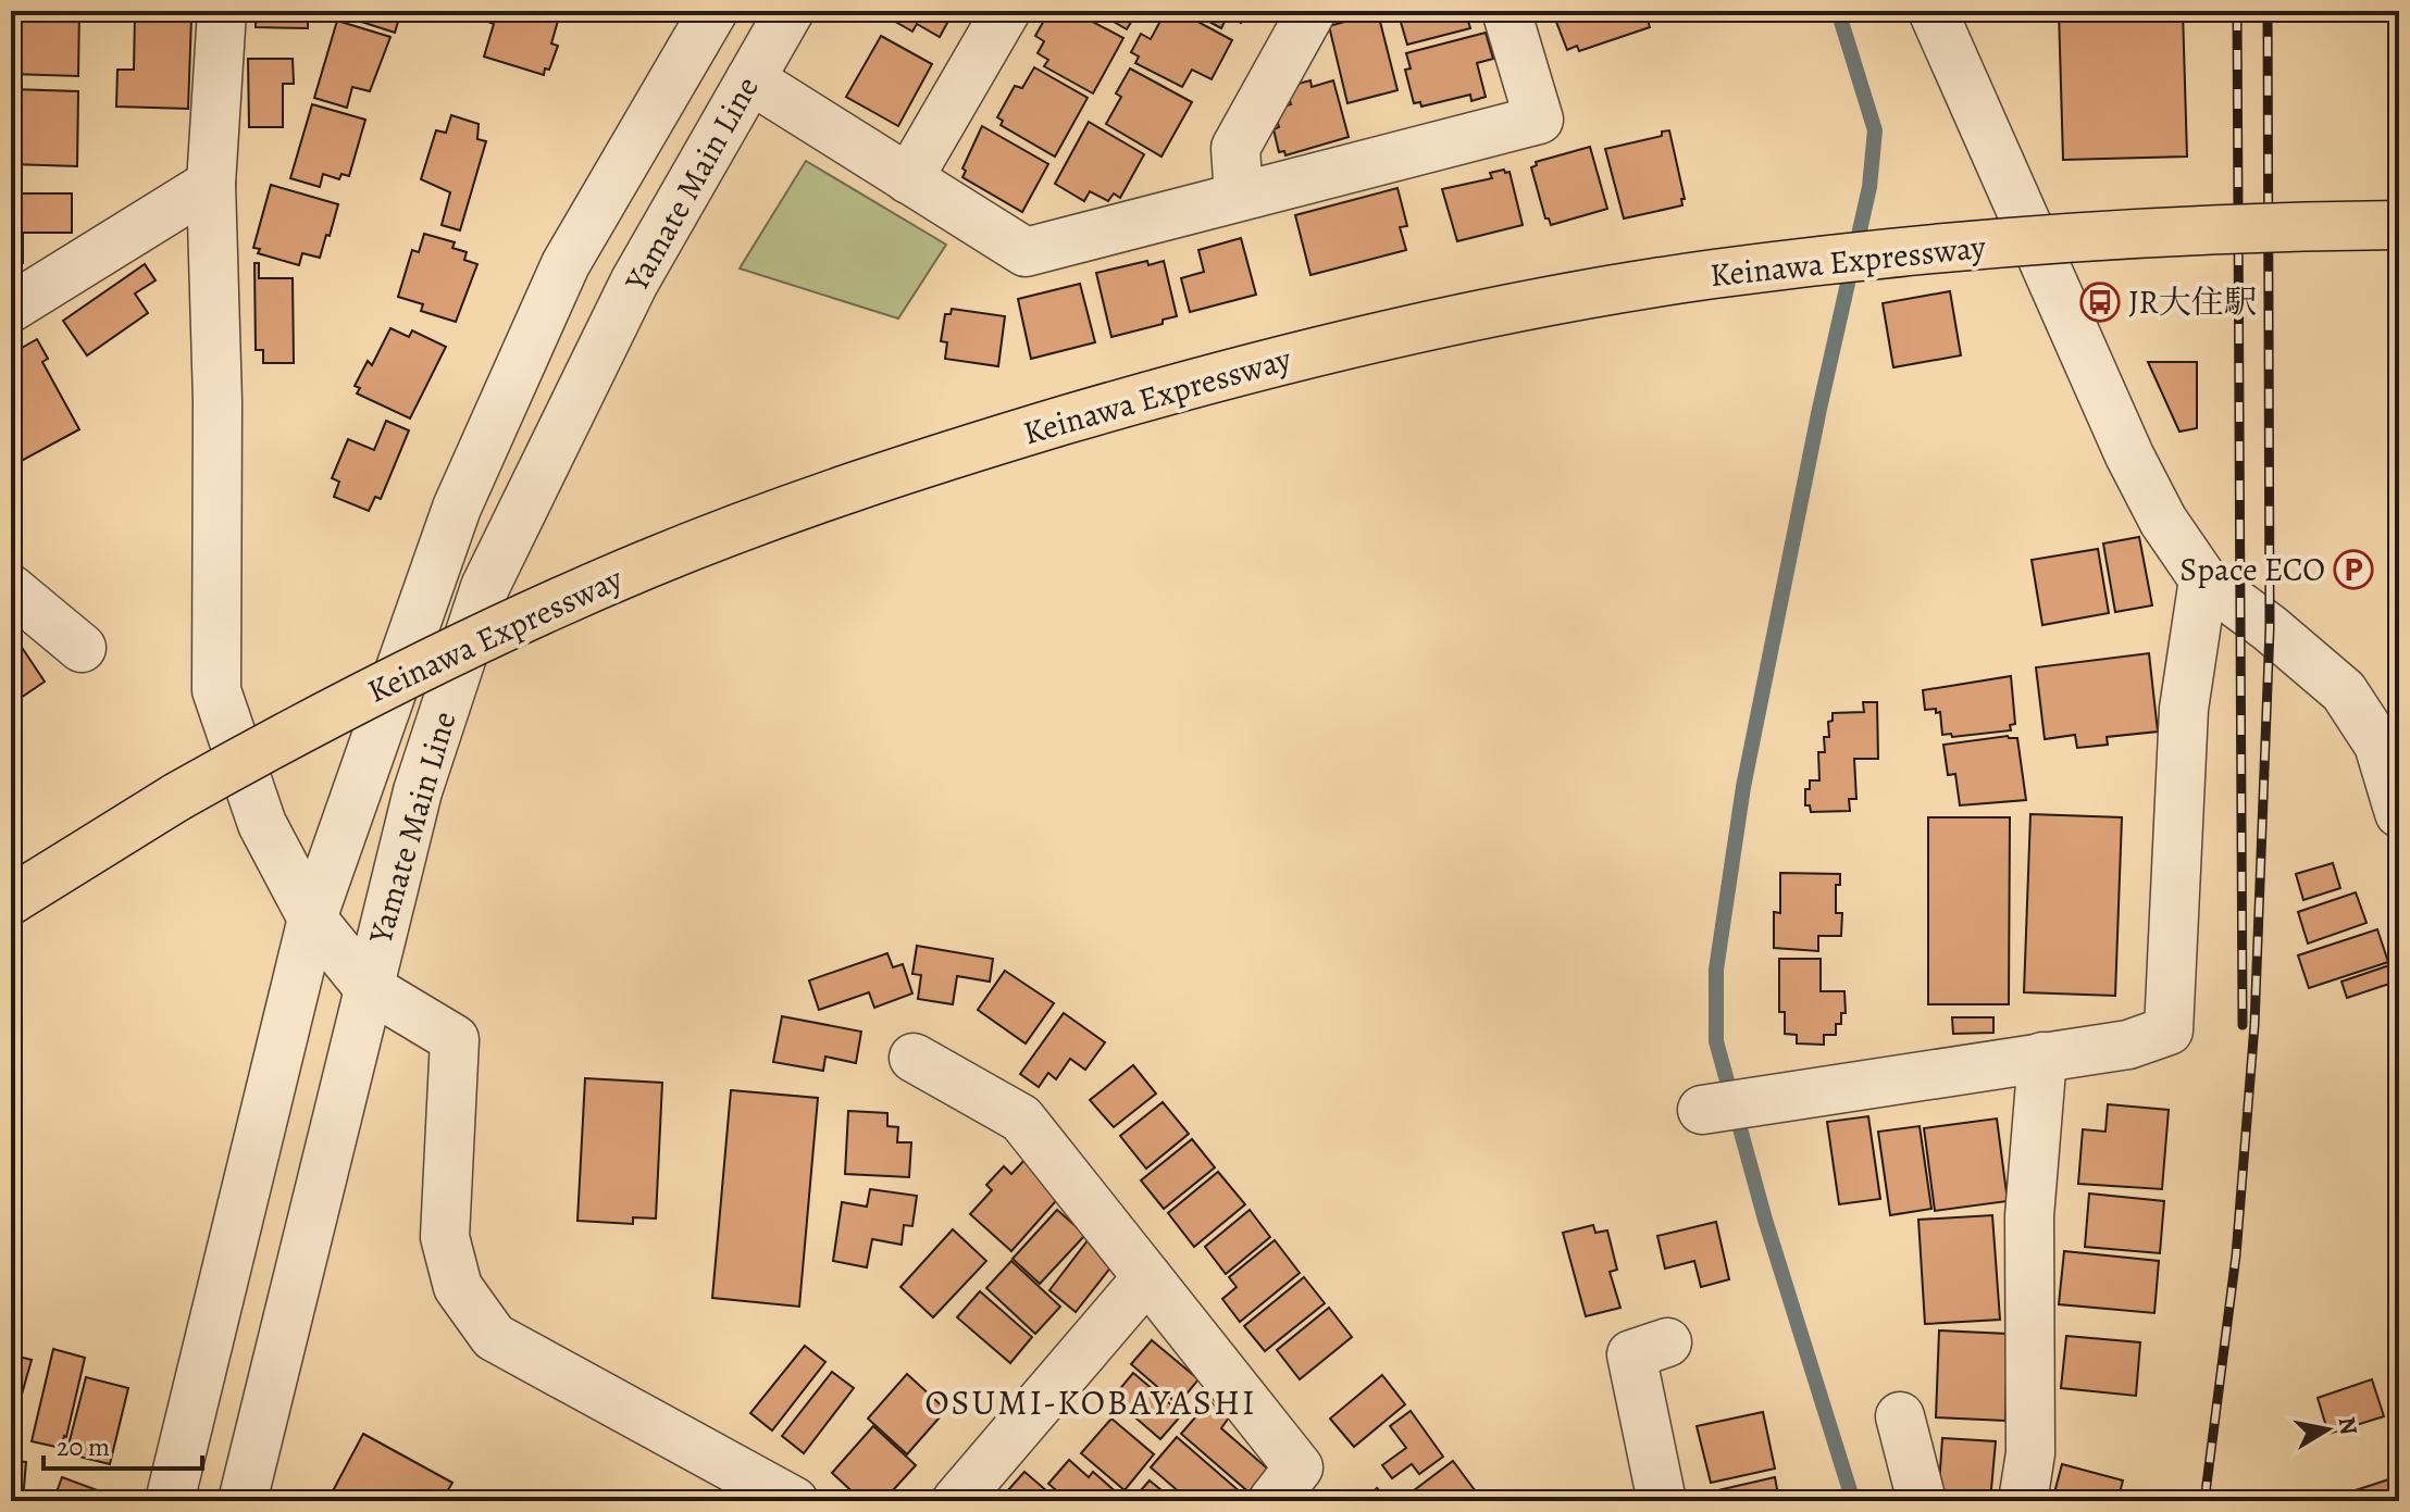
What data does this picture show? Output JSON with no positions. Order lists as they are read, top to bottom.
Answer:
{
  "streets": {
    "highway": ["Keinawa Expressway"],
    "street": ["Yamate Main Line"]
  },
  "districts": ["OSUMI-KOBAYASHI"],
  "places": {
    "bus stop": ["JR大住駅"],
    "parking": ["Space ECO"]
  },
  "scale_bar": "20 m",
  "north": "right"
}
